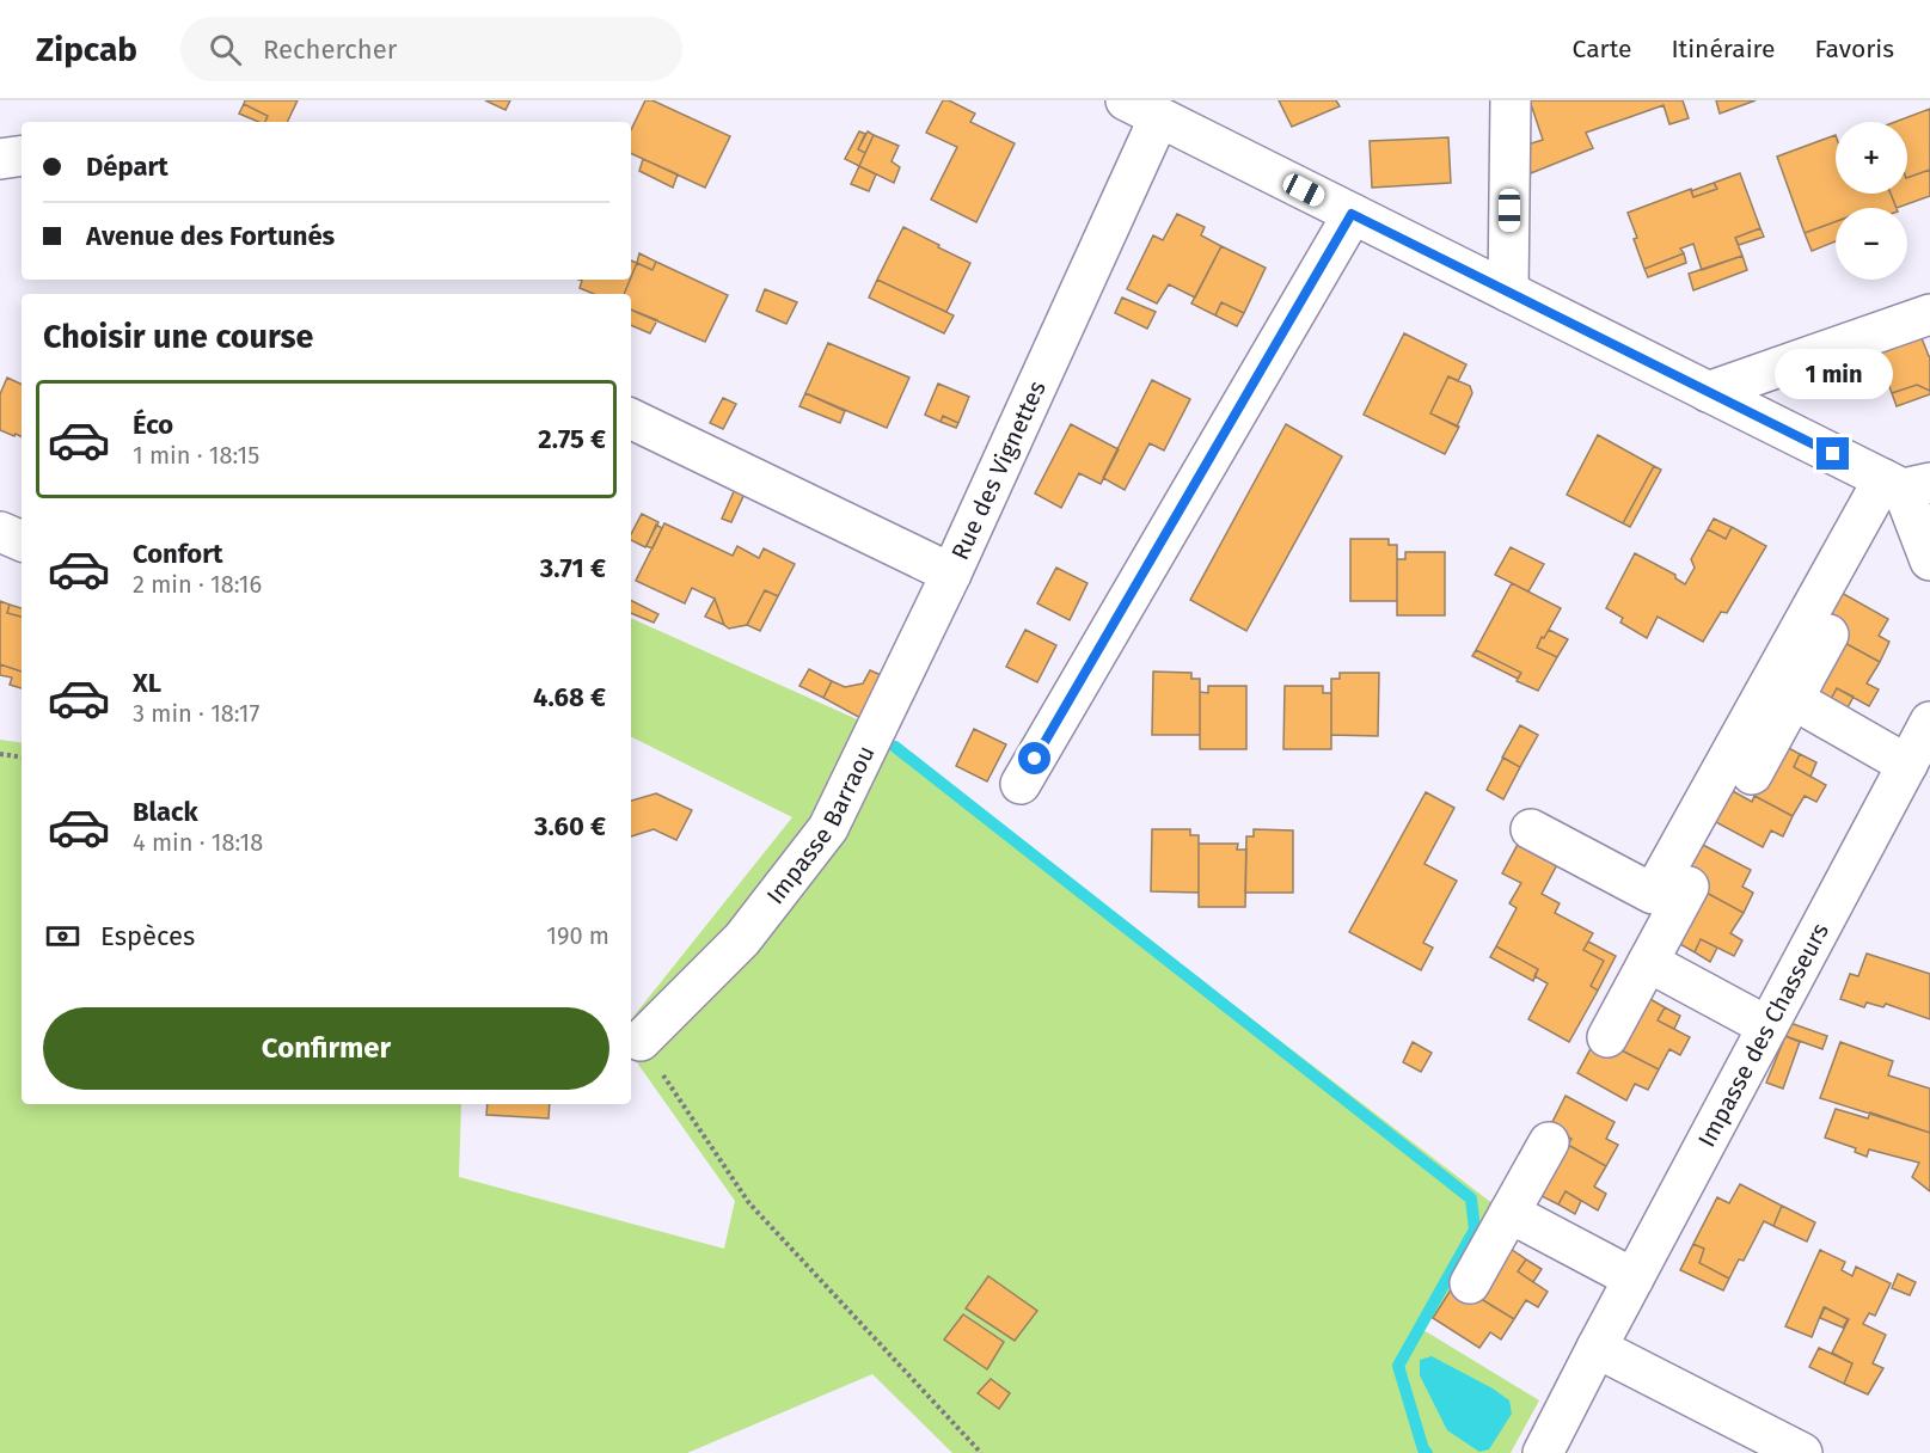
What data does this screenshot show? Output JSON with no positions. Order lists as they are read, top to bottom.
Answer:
{
  "streets": {
    "street": ["Rue des Vignettes", "Impasse Barraou", "Impasse des Chasseurs"]
  },
  "crossings": [
    ["Rue des Vignettes", "Impasse Barraou"]
  ],
  "page": {
    "header": "Zipcab",
    "search": "Rechercher",
    "nav": ["Carte", "Itinéraire", "Favoris"],
    "map_buttons": ["+", "−"],
    "banner": ["Départ", "Avenue des Fortunés"],
    "heading": "Choisir une course",
    "bubble": "1 min",
    "list": [
      {
        "name": "Éco",
        "note": "1 min · 18:15",
        "value": "2.75 €"
      },
      {
        "name": "Confort",
        "note": "2 min · 18:16",
        "value": "3.71 €"
      },
      {
        "name": "XL",
        "note": "3 min · 18:17",
        "value": "4.68 €"
      },
      {
        "name": "Black",
        "note": "4 min · 18:18",
        "value": "3.60 €"
      }
    ],
    "pay": ["Espèces", "190 m"],
    "buttons": "Confirmer"
  }
}
